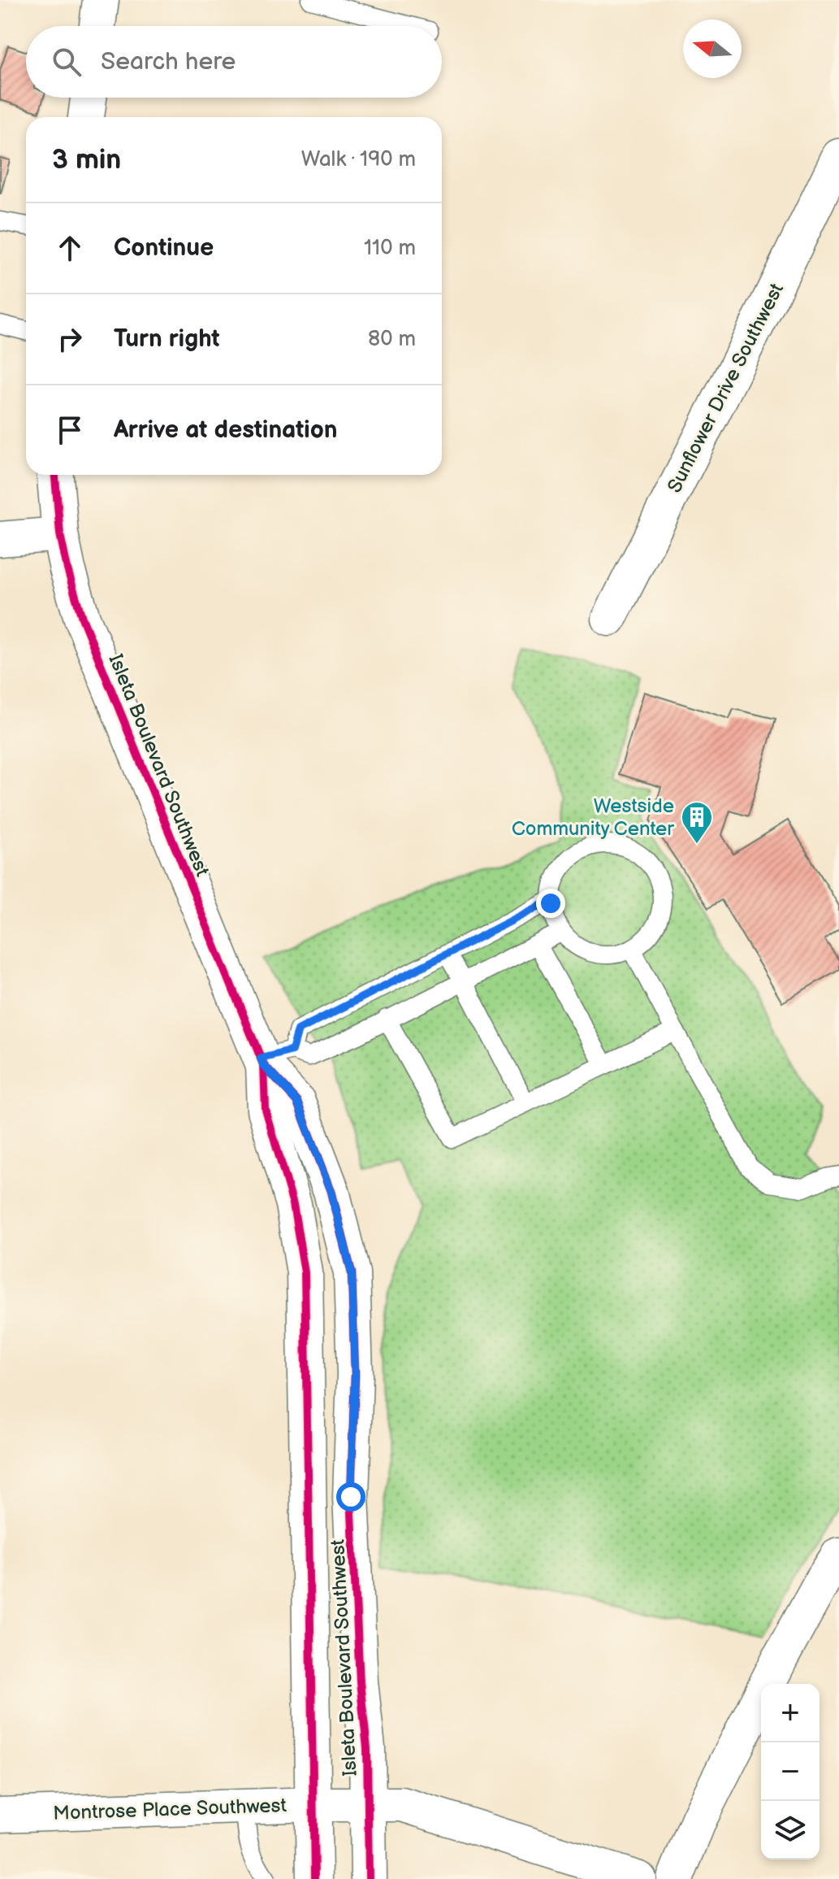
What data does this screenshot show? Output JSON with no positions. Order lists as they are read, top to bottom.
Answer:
{
  "streets": {
    "main road": ["Isleta Boulevard Southwest"],
    "street": ["Sunflower Drive Southwest", "Montrose Place Southwest"]
  },
  "crossings": [
    ["Isleta Boulevard Southwest", "Montrose Place Southwest"]
  ],
  "places": {
    "building": ["Westside Community Center"]
  },
  "north": "left",
  "page": {
    "search": "Search here",
    "heading": ["3 min", "Walk · 190 m"],
    "list": [
      ["Continue", "110 m"],
      ["Turn right", "80 m"],
      "Arrive at destination"
    ],
    "map_buttons": ["+", "−"]
  }
}
